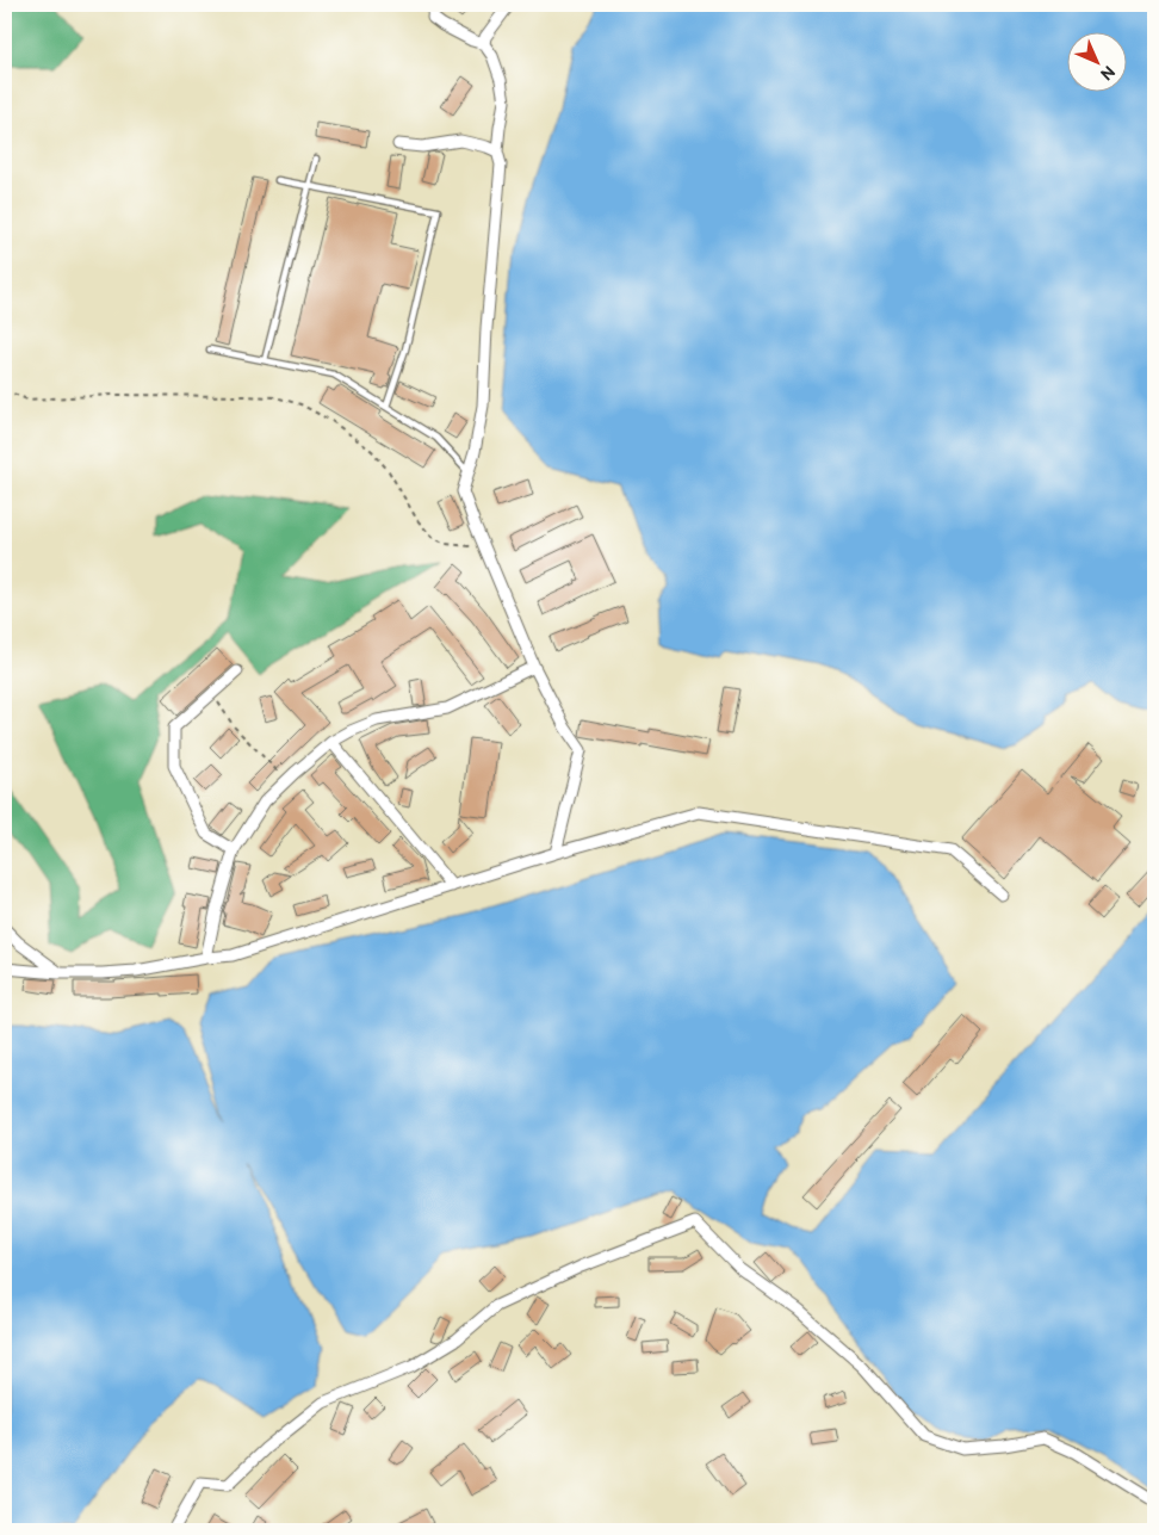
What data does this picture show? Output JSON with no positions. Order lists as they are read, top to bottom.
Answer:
{
  "north": "bottom right"
}
